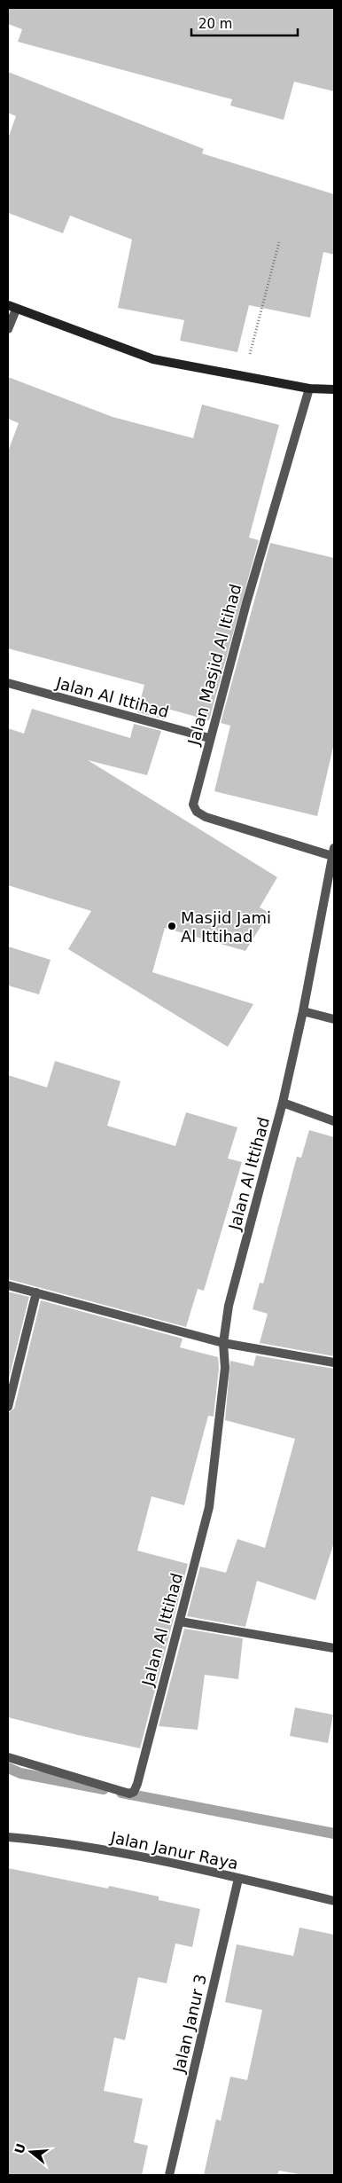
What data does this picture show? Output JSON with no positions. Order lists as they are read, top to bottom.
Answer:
{
  "streets": {
    "street": [
      "Jalan Masjid Al Itihad",
      "Jalan Al Ittihad",
      "Jalan Janur Raya",
      "Jalan Janur 3"
    ]
  },
  "crossings": [
    ["Jalan Masjid Al Itihad", "Jalan Al Ittihad"],
    ["Jalan Janur Raya", "Jalan Janur 3"]
  ],
  "places": ["Masjid Jami Al Ittihad"],
  "scale_bar": "20 m",
  "north": "left"
}
